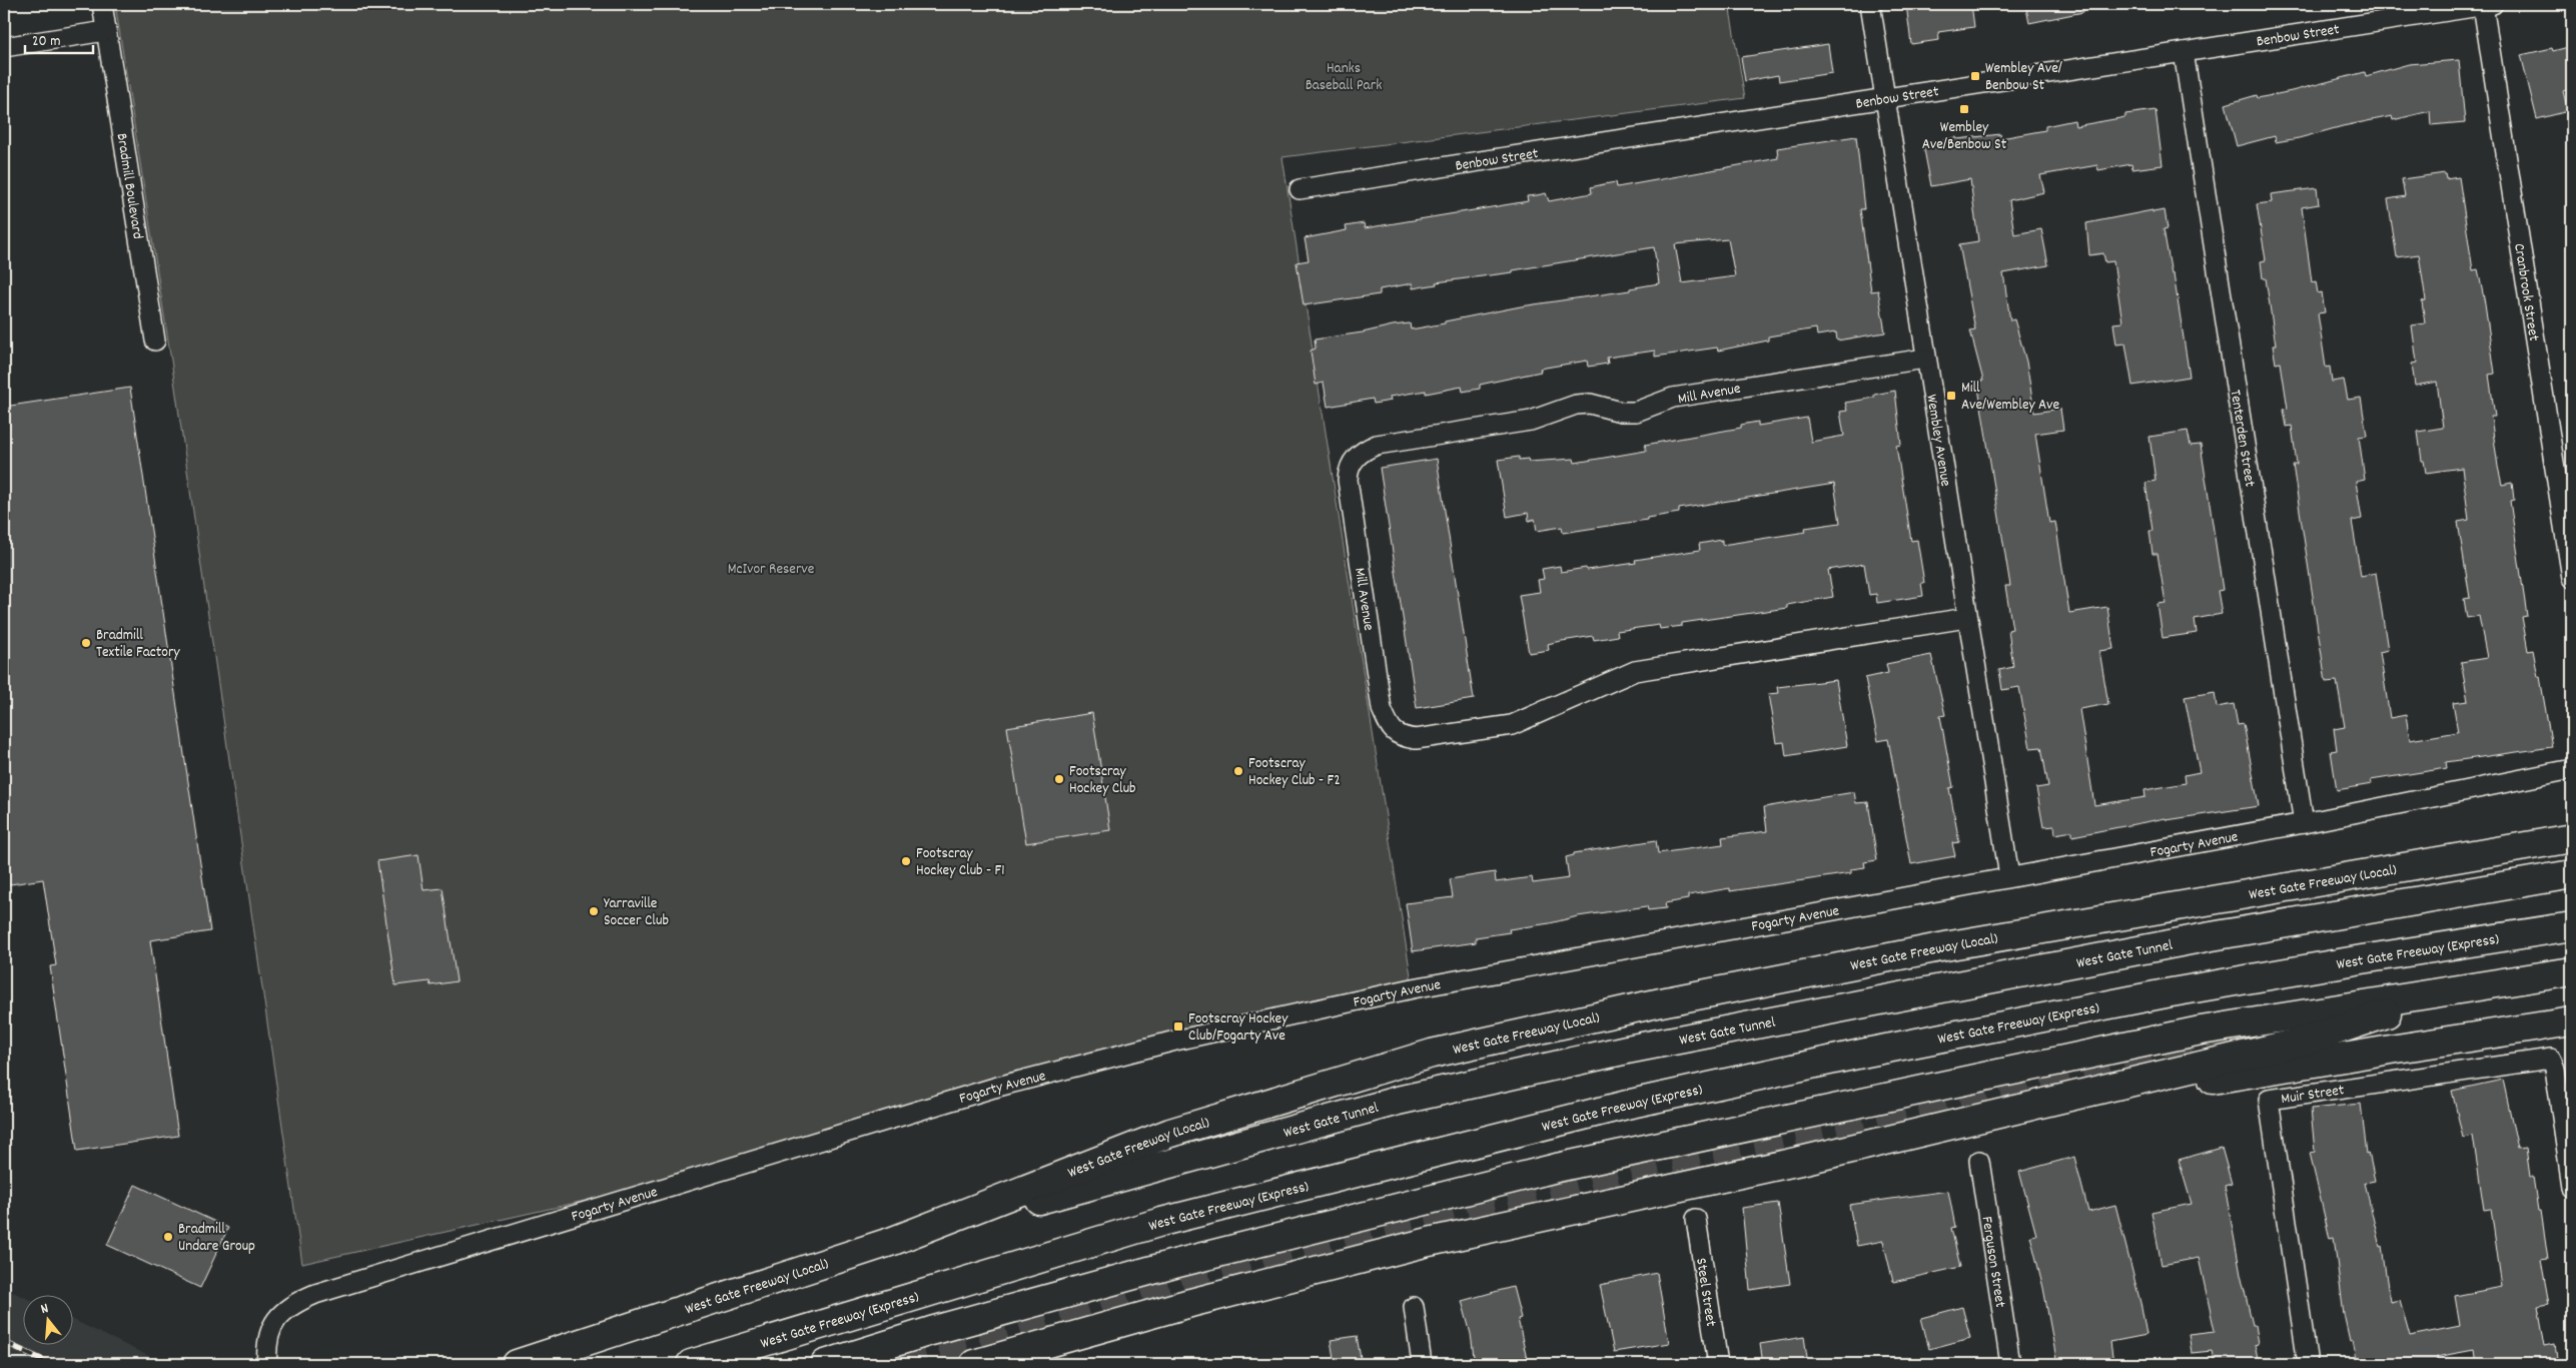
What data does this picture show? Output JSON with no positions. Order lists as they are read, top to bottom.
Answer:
{
  "streets": {
    "highway": ["West Gate Freeway (Local)", "West Gate Freeway (Express)", "West Gate Tunnel"],
    "street": [
      "Benbow Street",
      "Bradmill Boulevard",
      "Cranbrook Street",
      "Mill Avenue",
      "Tenterden Street",
      "Wembley Avenue",
      "Fogarty Avenue",
      "Muir Street",
      "Ferguson Street",
      "Steel Street"
    ]
  },
  "crossings": [
    ["Benbow Street", "Cranbrook Street"],
    ["Benbow Street", "Tenterden Street"],
    ["Benbow Street", "Wembley Avenue"],
    ["Mill Avenue", "Wembley Avenue"],
    ["Tenterden Street", "Fogarty Avenue"],
    ["Wembley Avenue", "Fogarty Avenue"],
    ["West Gate Freeway (Local)", "West Gate Tunnel"]
  ],
  "parks": ["Hanks Baseball Park", "McIvor Reserve"],
  "places": {
    "transit": [
      "Wembley Ave/ Benbow St",
      "Wembley Ave/Benbow St",
      "Mill Ave/Wembley Ave",
      "Footscray Hockey Club/Fogarty Ave"
    ],
    "other": [
      "Bradmill Textile Factory",
      "Footscray Hockey Club - F2",
      "Footscray Hockey Club",
      "Footscray Hockey Club - F1",
      "Yarraville Soccer Club",
      "Bradmill Undare Group"
    ]
  },
  "scale_bar": "20 m",
  "north": "top"
}
